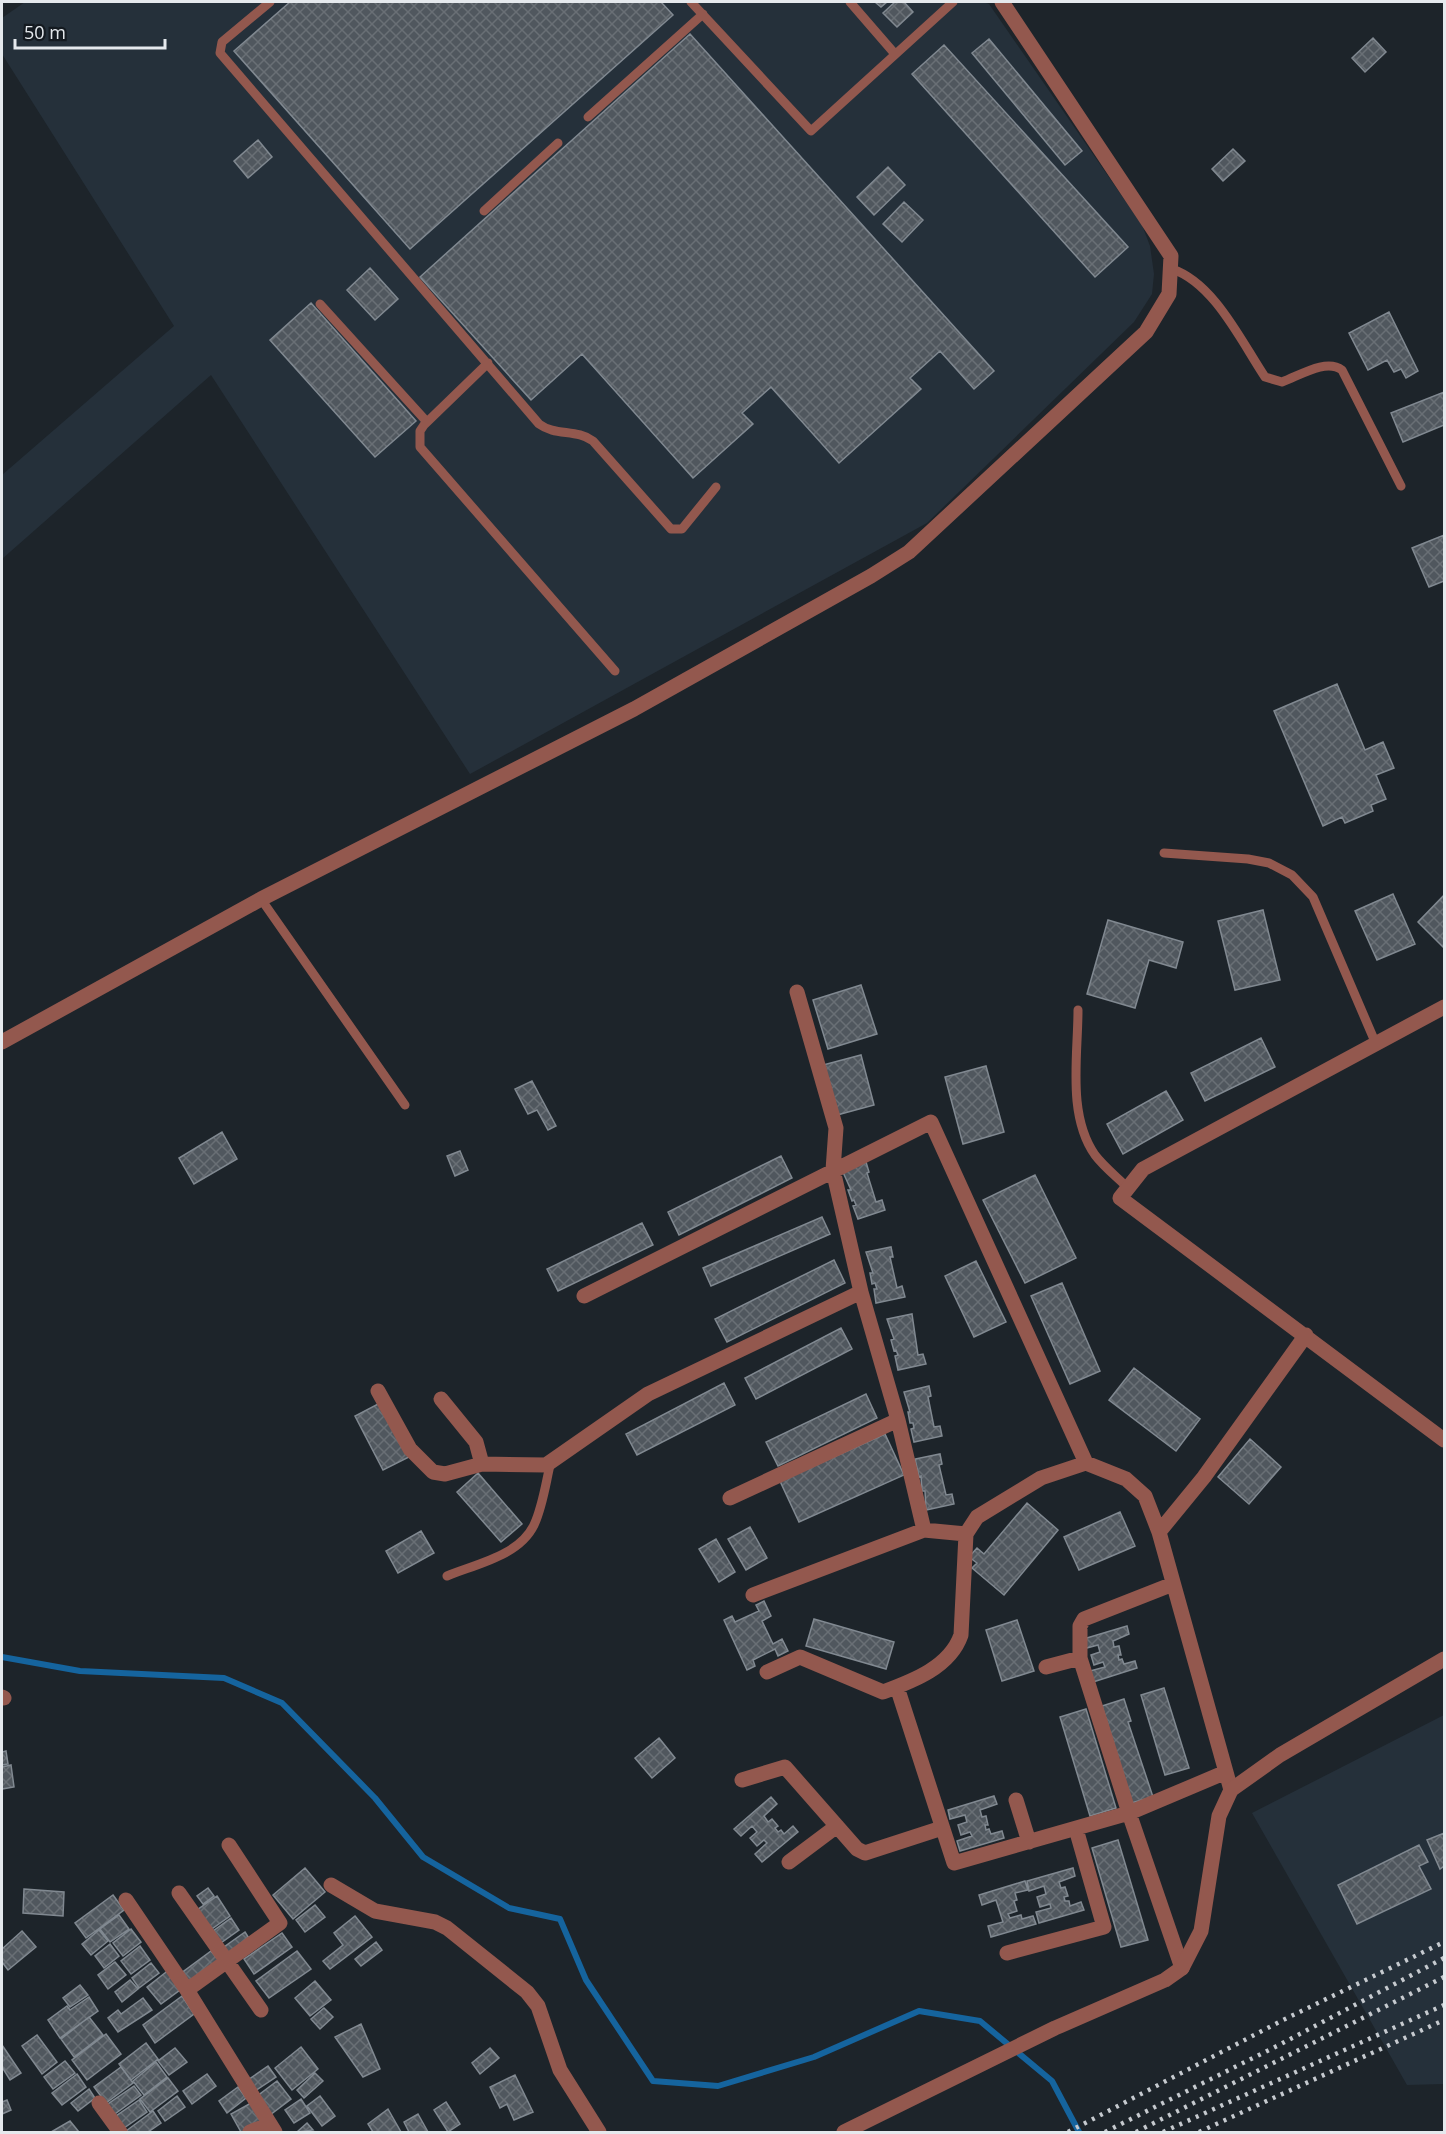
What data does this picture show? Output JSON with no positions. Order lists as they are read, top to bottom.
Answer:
{
  "scale_bar": "50 m"
}
